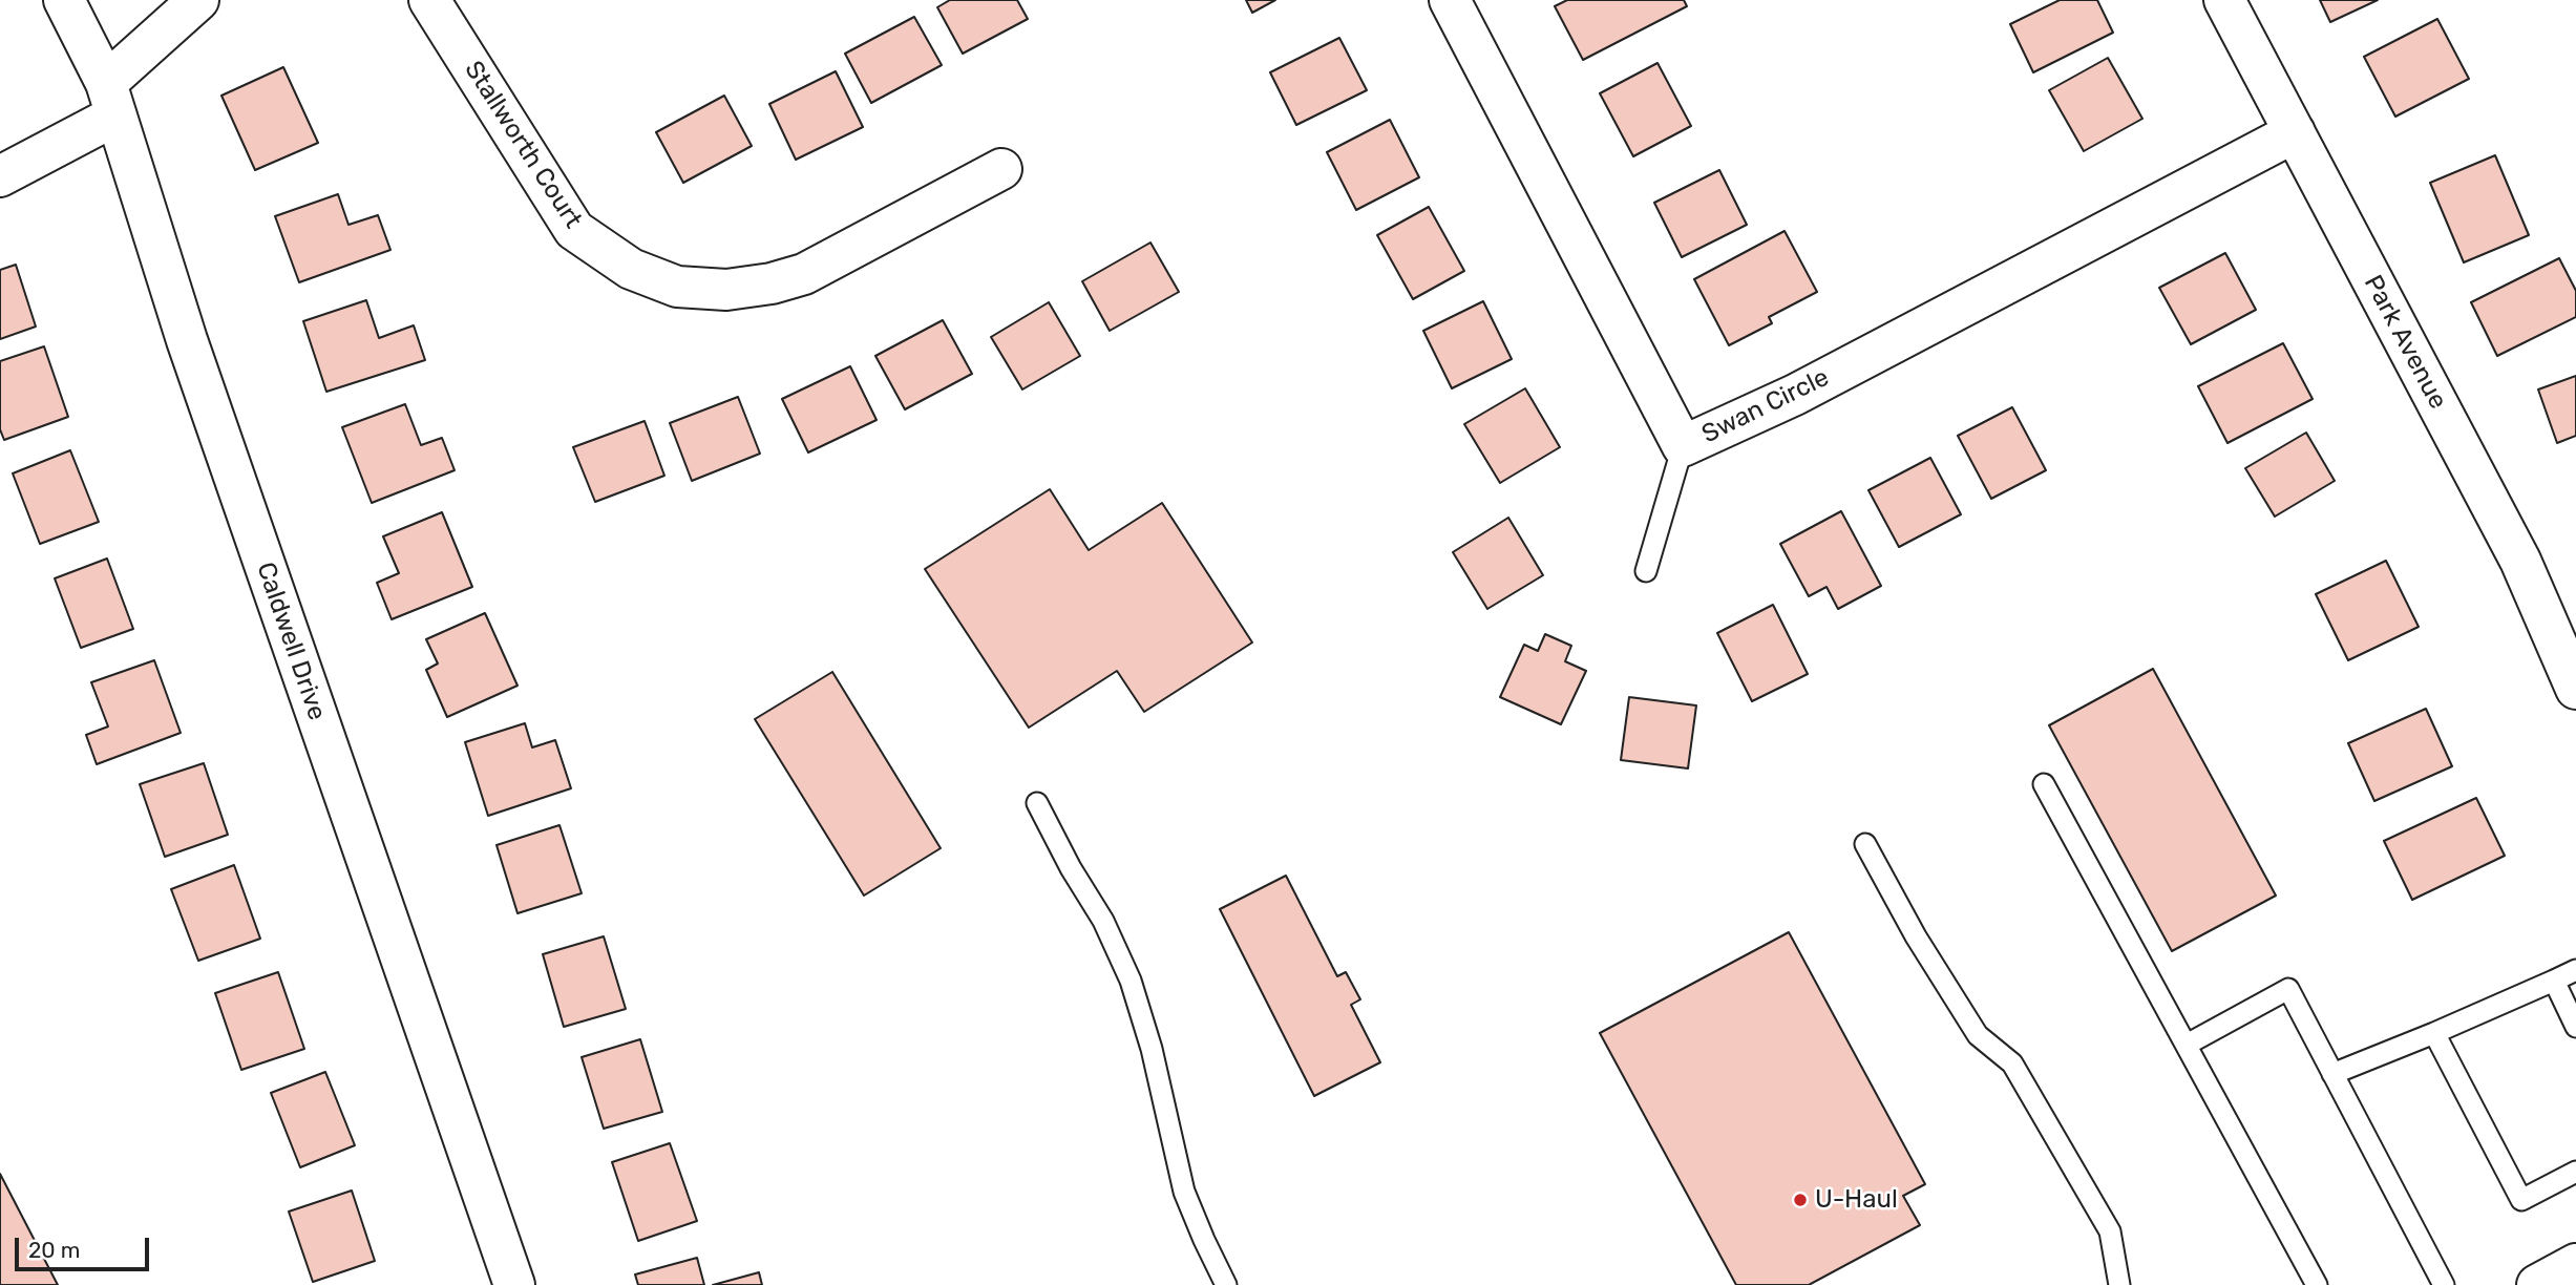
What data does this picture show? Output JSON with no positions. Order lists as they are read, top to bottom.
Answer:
{
  "streets": {
    "street": [
      "Stallworth Court",
      "Park Avenue",
      "Swan Circle",
      "Caldwell Drive"
    ]
  },
  "crossings": [
    ["Park Avenue", "Swan Circle"]
  ],
  "places": ["U-Haul"],
  "scale_bar": "20 m"
}
